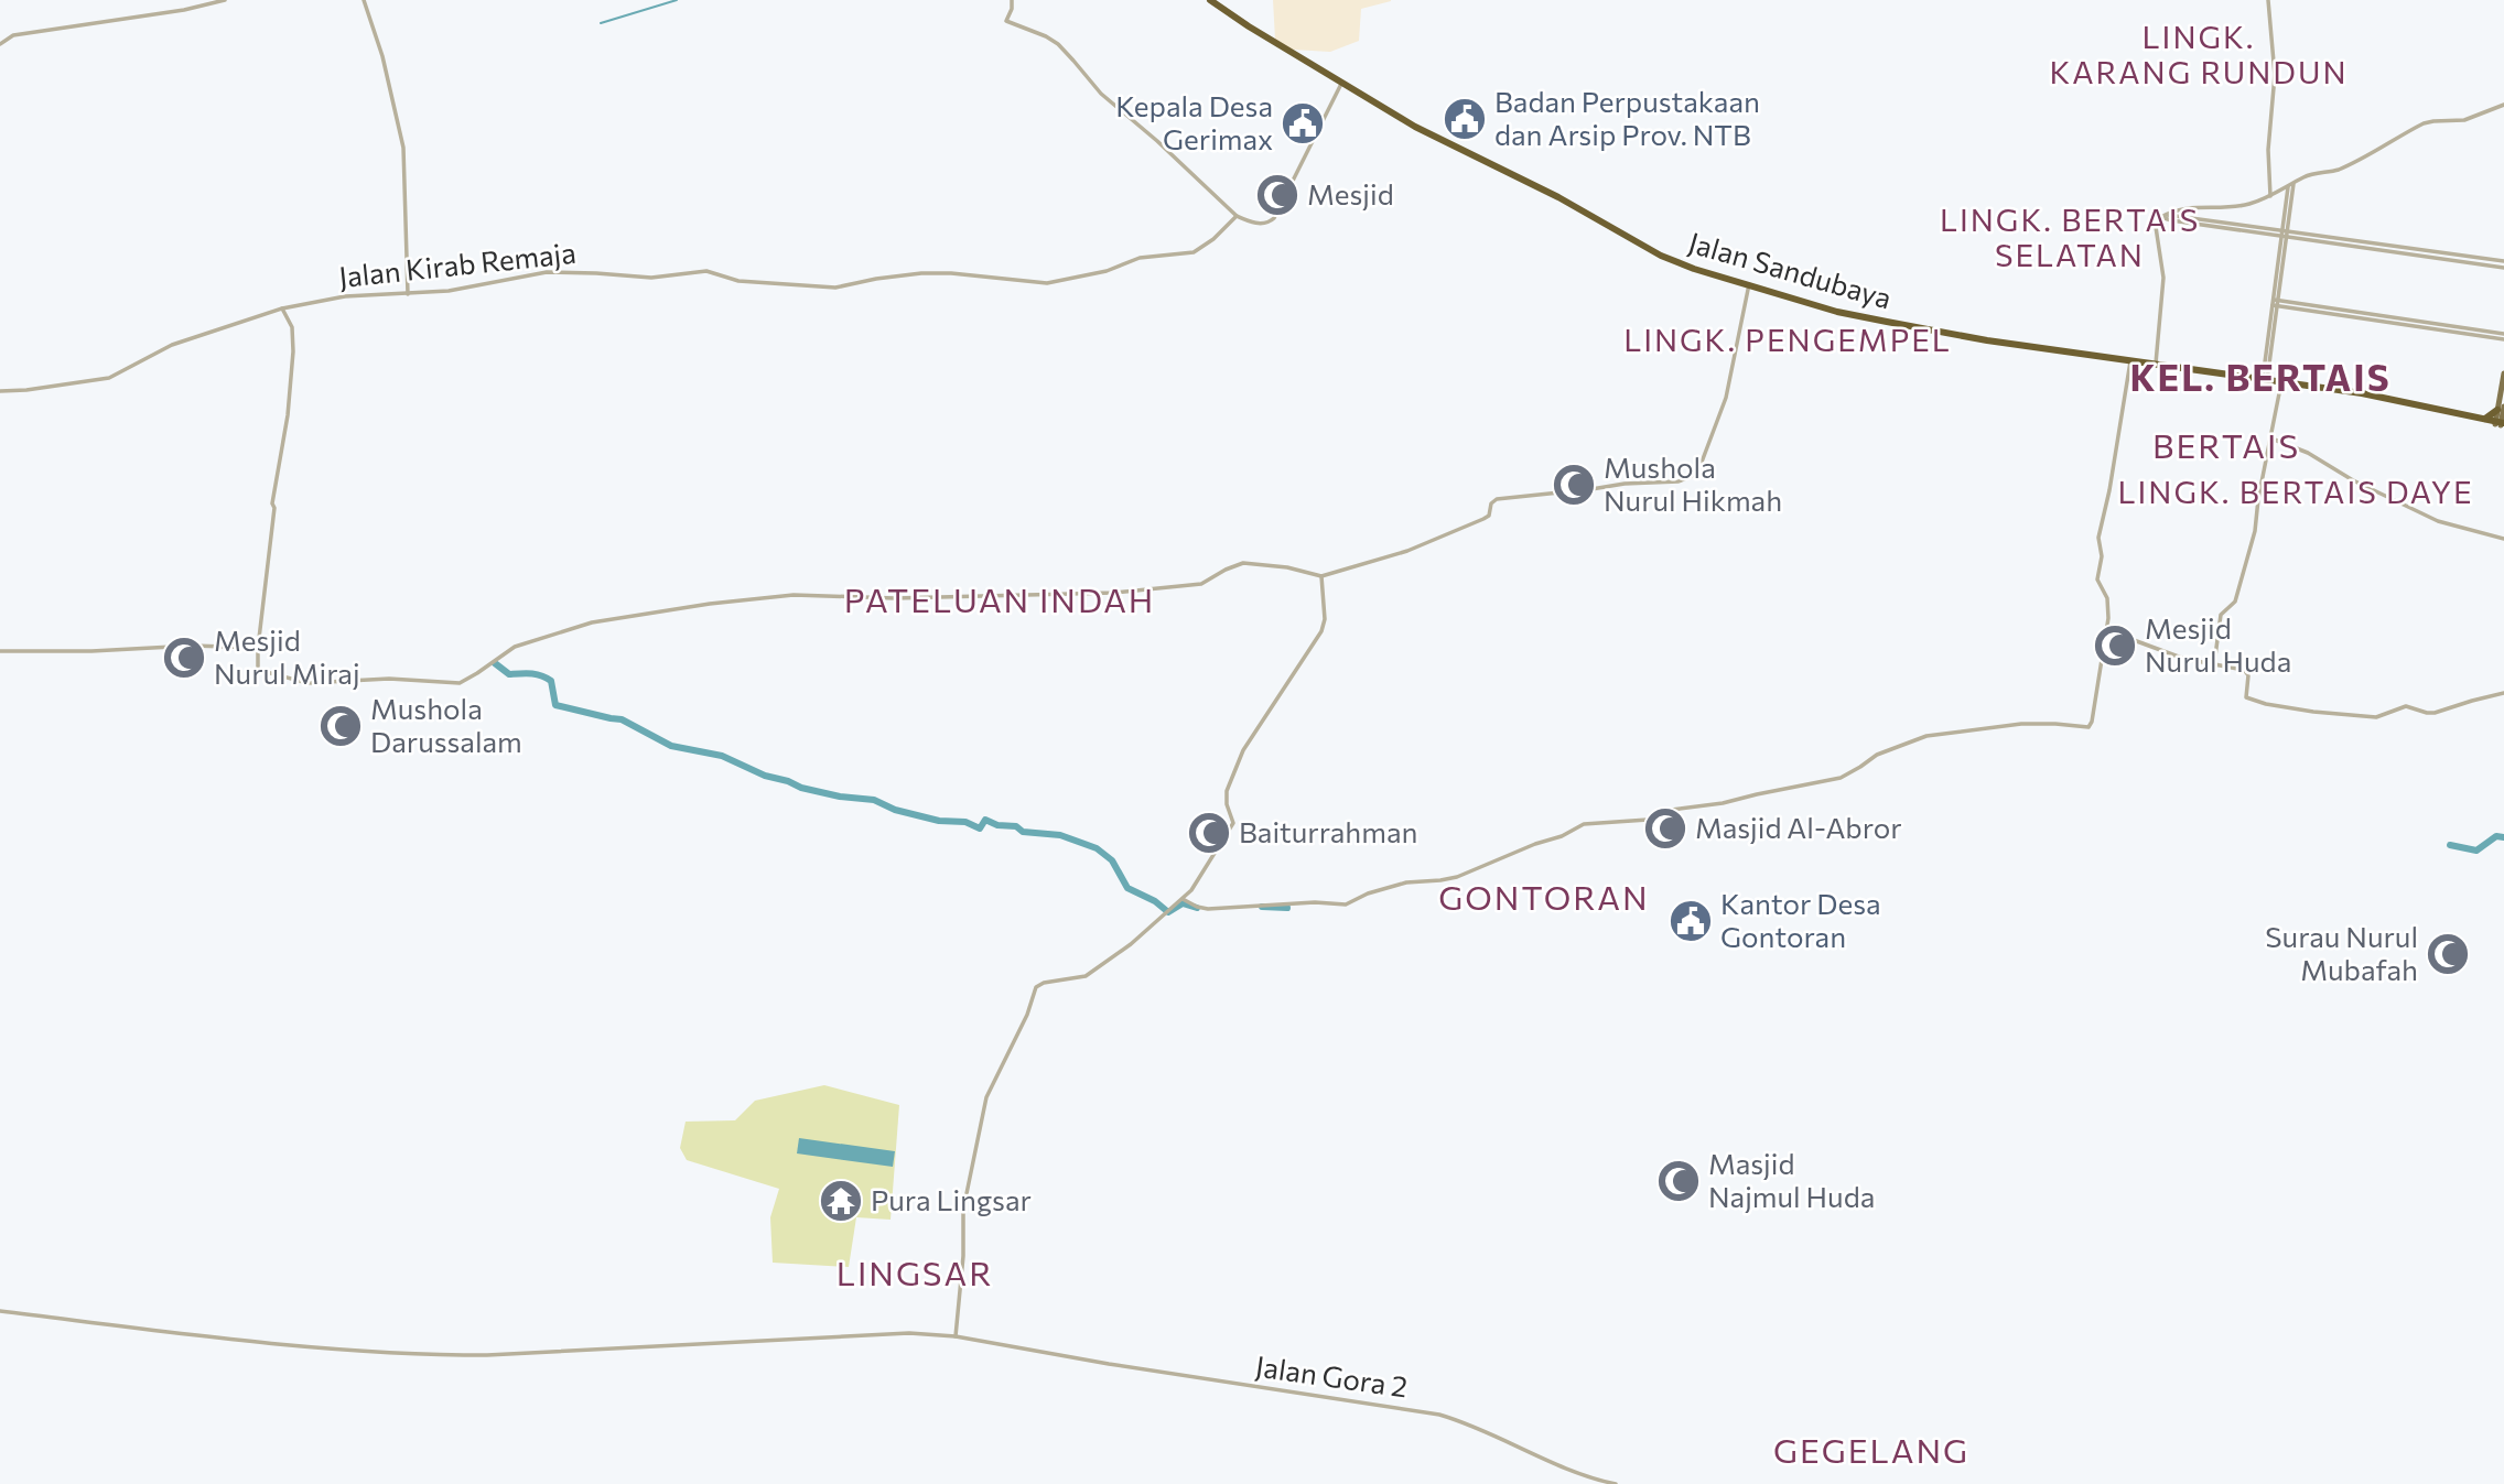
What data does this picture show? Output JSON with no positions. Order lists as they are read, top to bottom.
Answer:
{
  "streets": {
    "highway": ["Jalan Sandubaya"],
    "street": ["Jalan Kirab Remaja", "Jalan Gora 2"]
  },
  "districts": [
    "LINGK. KARANG RUNDUN",
    "LINGK. BERTAIS SELATAN",
    "LINGK. PENGEMPEL",
    "KEL. BERTAIS",
    "BERTAIS",
    "LINGK. BERTAIS DAYE",
    "PATELUAN INDAH",
    "GONTORAN",
    "LINGSAR",
    "GEGELANG"
  ],
  "places": {
    "public building": ["Badan Perpustakaan dan Arsip Prov. NTB", "Kepala Desa Gerimax", "Kantor Desa Gontoran"],
    "mosque": [
      "Mesjid",
      "Mushola Nurul Hikmah",
      "Mesjid Nurul Huda",
      "Mesjid Nurul Miraj",
      "Mushola Darussalam",
      "Masjid Al-Abror",
      "Baiturrahman",
      "Surau Nurul Mubafah",
      "Masjid Najmul Huda"
    ],
    "temple": ["Pura Lingsar"]
  }
}
